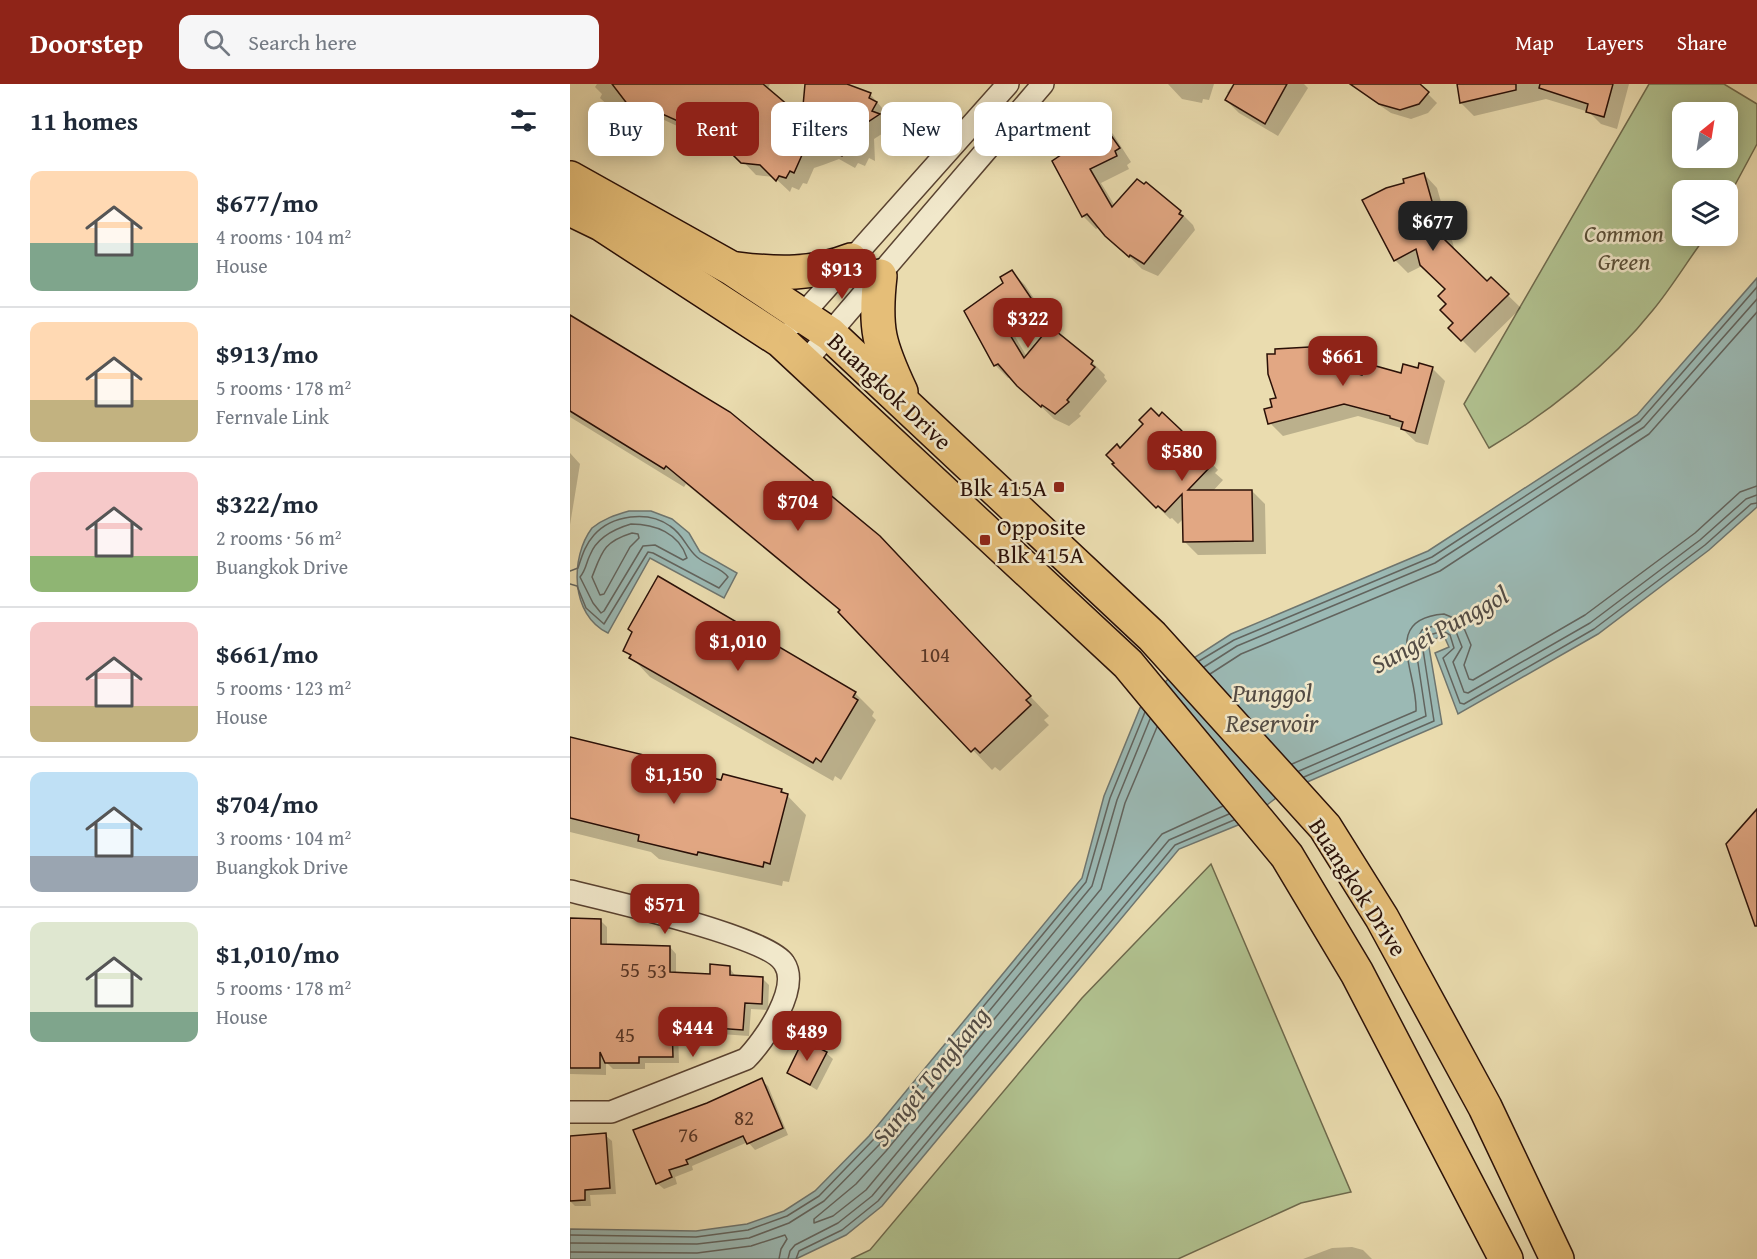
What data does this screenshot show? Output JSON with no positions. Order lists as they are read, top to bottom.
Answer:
{
  "streets": {
    "main road": ["Buangkok Drive"]
  },
  "water": ["Sungei Punggol", "Punggol Reservoir", "Sungei Tongkang"],
  "parks": ["Common Green"],
  "places": {
    "transit": ["Blk 415A", "Opposite Blk 415A"]
  },
  "house_numbers": [
    "104",
    "55",
    "53",
    "45",
    "82",
    "76"
  ],
  "north": "top right",
  "page": {
    "header": "Doorstep",
    "search": "Search here",
    "nav": ["Map", "Layers", "Share"],
    "heading": "11 homes",
    "chip": [
      "Buy",
      "Rent",
      "Filters",
      "New",
      "Apartment"
    ],
    "list": [
      {
        "name": "$677/mo",
        "note": "4 rooms · 104 m² · House"
      },
      {
        "name": "$913/mo",
        "note": "5 rooms · 178 m² · Fernvale Link"
      },
      {
        "name": "$322/mo",
        "note": "2 rooms · 56 m² · Buangkok Drive"
      },
      {
        "name": "$661/mo",
        "note": "5 rooms · 123 m² · House"
      },
      {
        "name": "$704/mo",
        "note": "3 rooms · 104 m² · Buangkok Drive"
      },
      {
        "name": "$1,010/mo",
        "note": "5 rooms · 178 m² · House"
      }
    ],
    "price": [
      "$677",
      "$913",
      "$322",
      "$661",
      "$580",
      "$704",
      "$1,010",
      "$1,150",
      "$571",
      "$444",
      "$489"
    ]
  }
}
